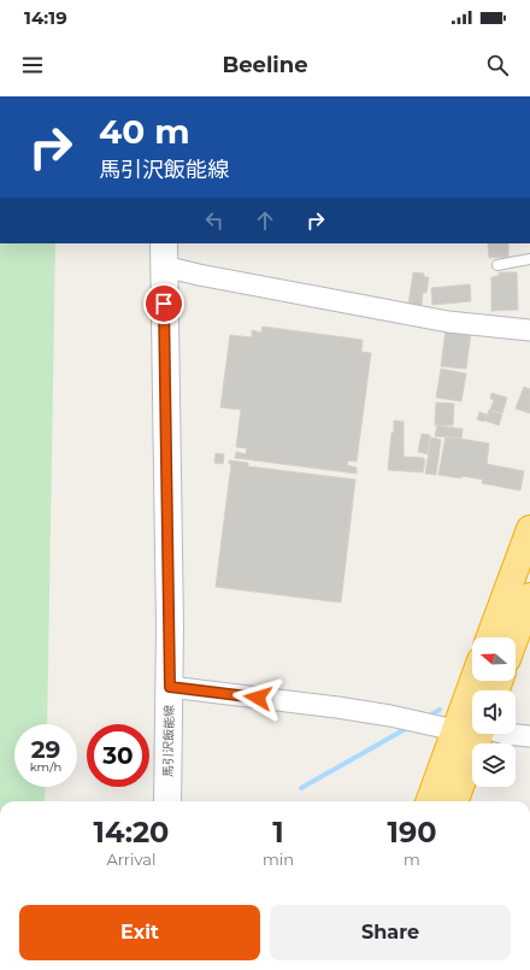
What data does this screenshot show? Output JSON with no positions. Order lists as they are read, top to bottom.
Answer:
{
  "streets": {
    "main road": ["馬引沢飯能線"]
  },
  "north": "left",
  "page": {
    "status": "14:19",
    "header": "Beeline",
    "turn": ["40 m", "馬引沢飯能線"],
    "speed": "29 km/h",
    "limit": "30",
    "eta": [
      "14:20",
      "Arrival",
      "1",
      "min",
      "190",
      "m"
    ],
    "buttons": ["Exit", "Share"]
  }
}
